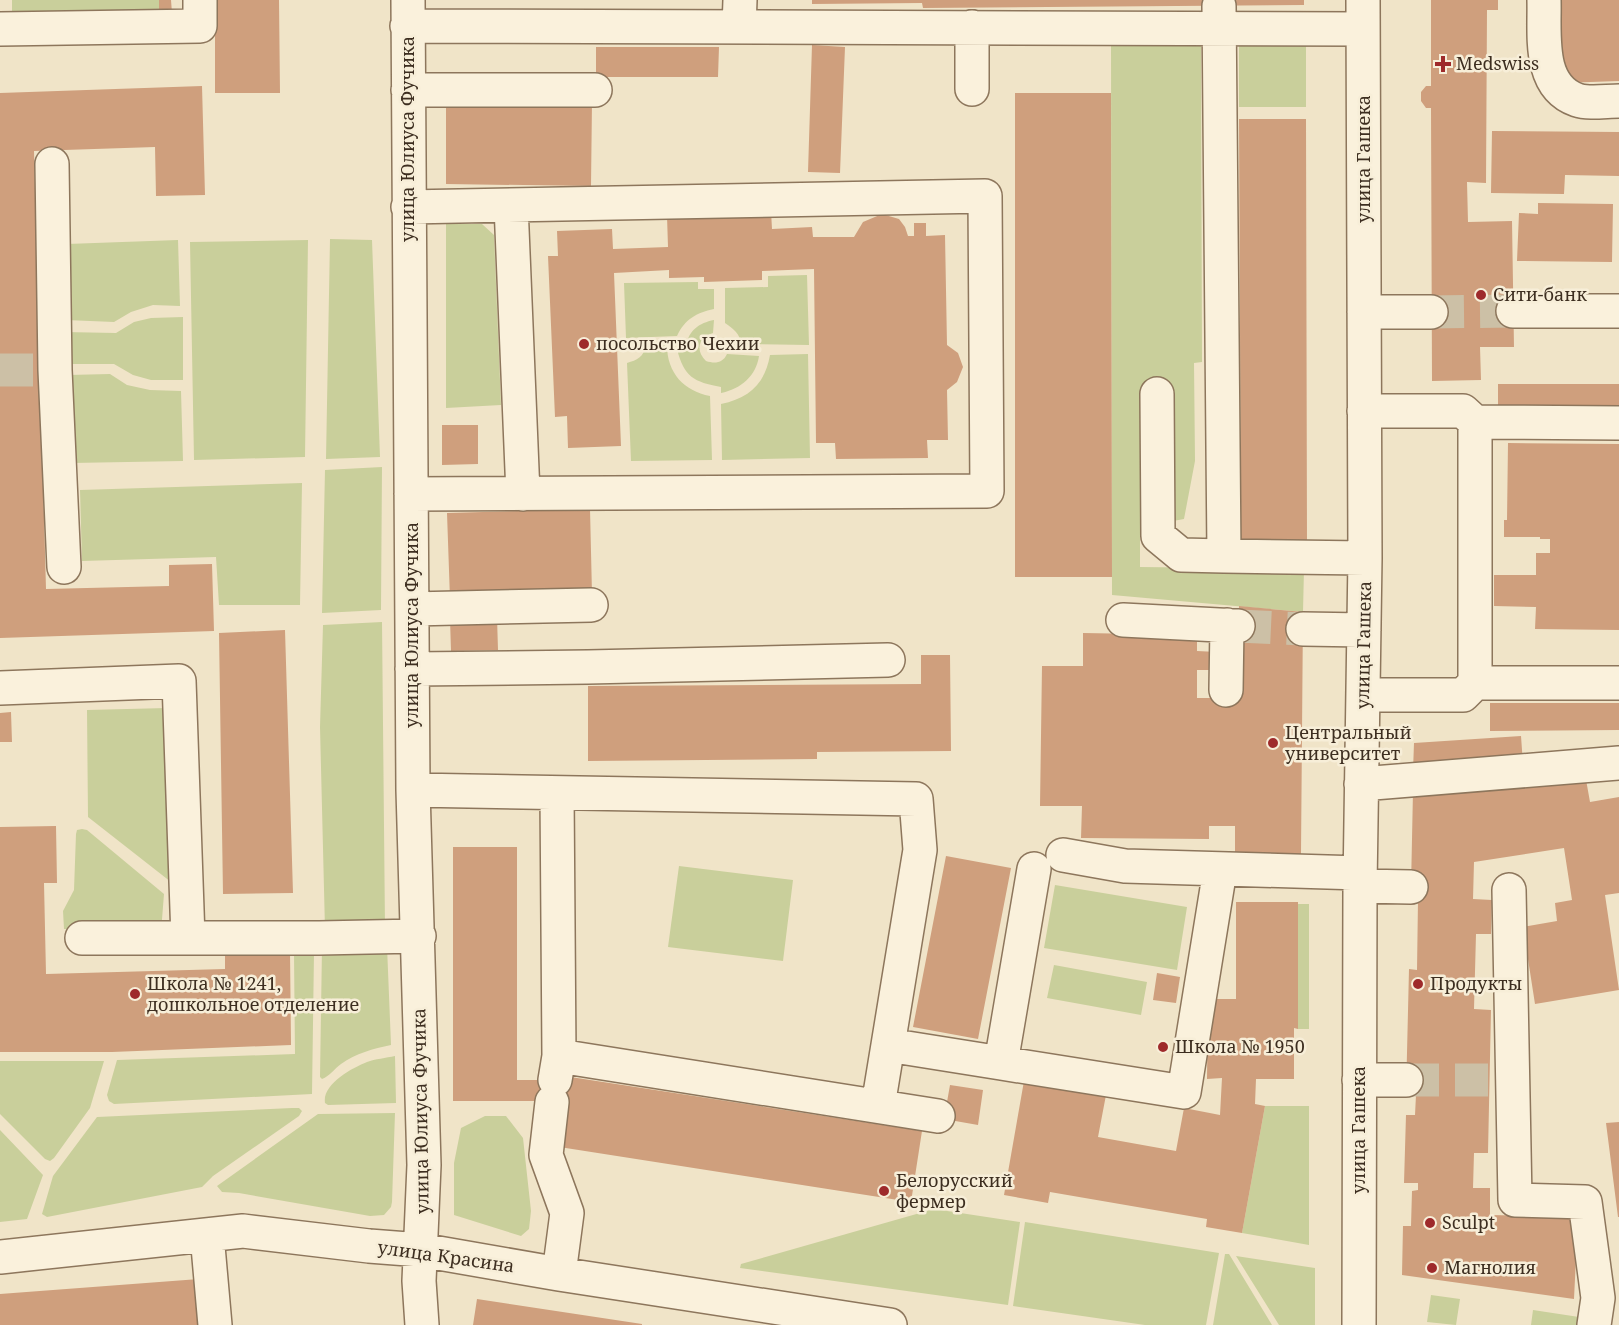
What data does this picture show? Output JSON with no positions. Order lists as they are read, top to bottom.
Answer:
{
  "streets": {
    "street": ["улица Юлиуса Фучика", "улица Гашека", "улица Красина"]
  },
  "crossings": [
    ["улица Юлиуса Фучика", "улица Красина"]
  ],
  "places": {
    "health": ["Medswiss"],
    "other": [
      "Сити-банк",
      "посольство Чехии",
      "Центральный университет",
      "Продукты",
      "Школа № 1241, дошкольное отделение",
      "Школа № 1950",
      "Белорусский фермер",
      "Sculpt",
      "Магнолия"
    ]
  }
}
